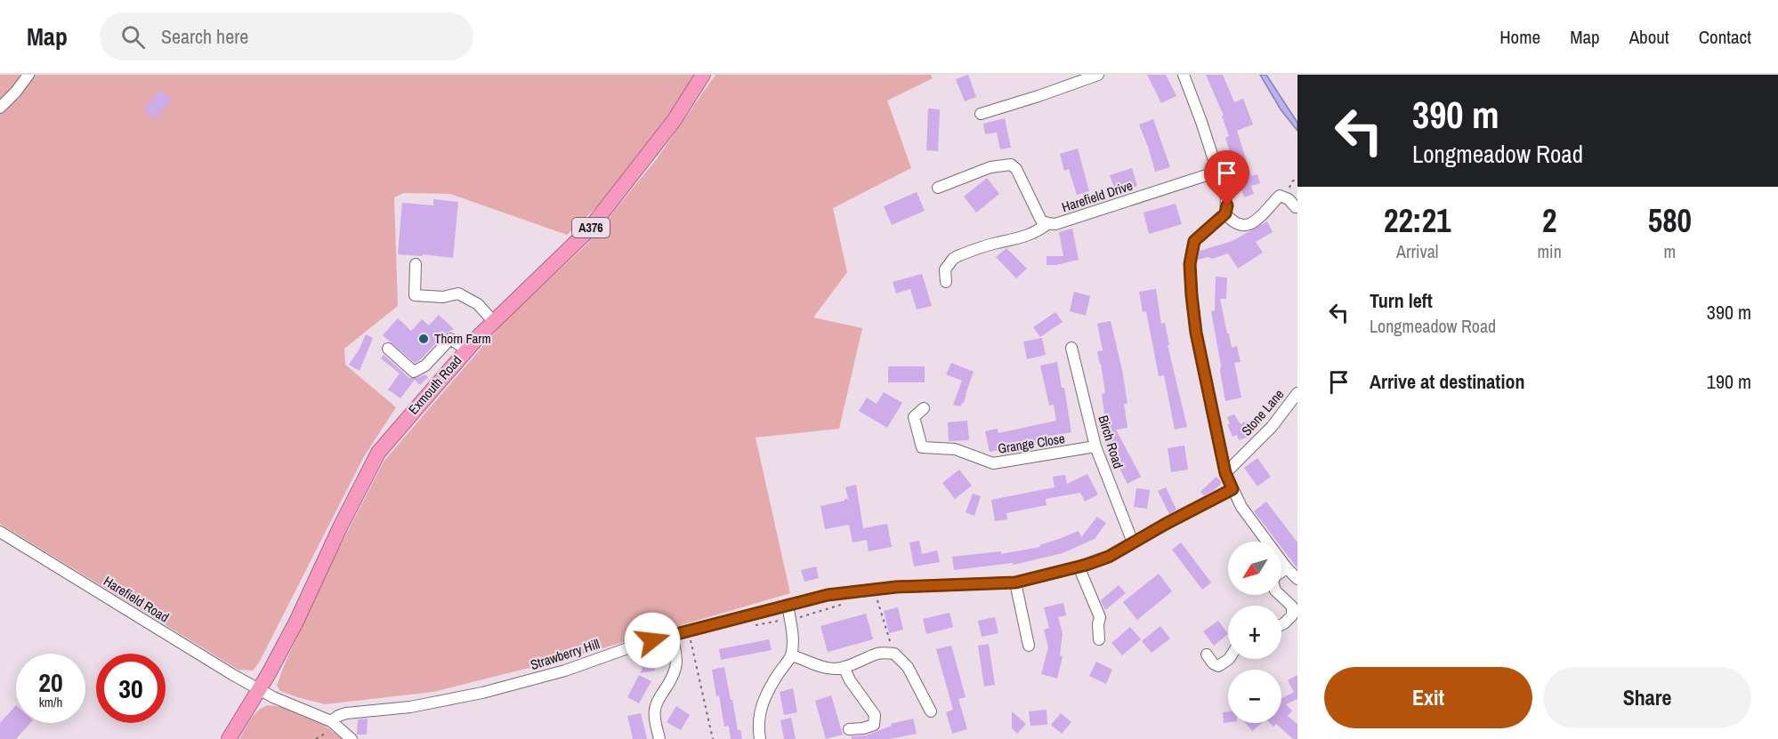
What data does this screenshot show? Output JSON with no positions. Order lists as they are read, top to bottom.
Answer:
{
  "streets": {
    "highway": ["A376", "Exmouth Road"],
    "street": [
      "Harefield Drive",
      "Stone Lane",
      "Birch Road",
      "Grange Close",
      "Harefield Road",
      "Strawberry Hill"
    ]
  },
  "crossings": [
    ["Exmouth Road", "Harefield Road"],
    ["Birch Road", "Grange Close"],
    ["Birch Road", "Strawberry Hill"],
    ["Harefield Road", "Strawberry Hill"]
  ],
  "places": ["Thorn Farm"],
  "north": "bottom left",
  "page": {
    "header": "Map",
    "search": "Search here",
    "nav": [
      "Home",
      "Map",
      "About",
      "Contact"
    ],
    "turn": ["390 m", "Longmeadow Road"],
    "eta": [
      "22:21",
      "Arrival",
      "2",
      "min",
      "580",
      "m"
    ],
    "list": [
      {
        "name": "Turn left",
        "note": "Longmeadow Road",
        "value": "390 m"
      },
      {
        "name": "Arrive at destination",
        "value": "190 m"
      }
    ],
    "map_buttons": ["+", "−"],
    "speed": "20 km/h",
    "limit": "30",
    "buttons": ["Exit", "Share"]
  }
}
